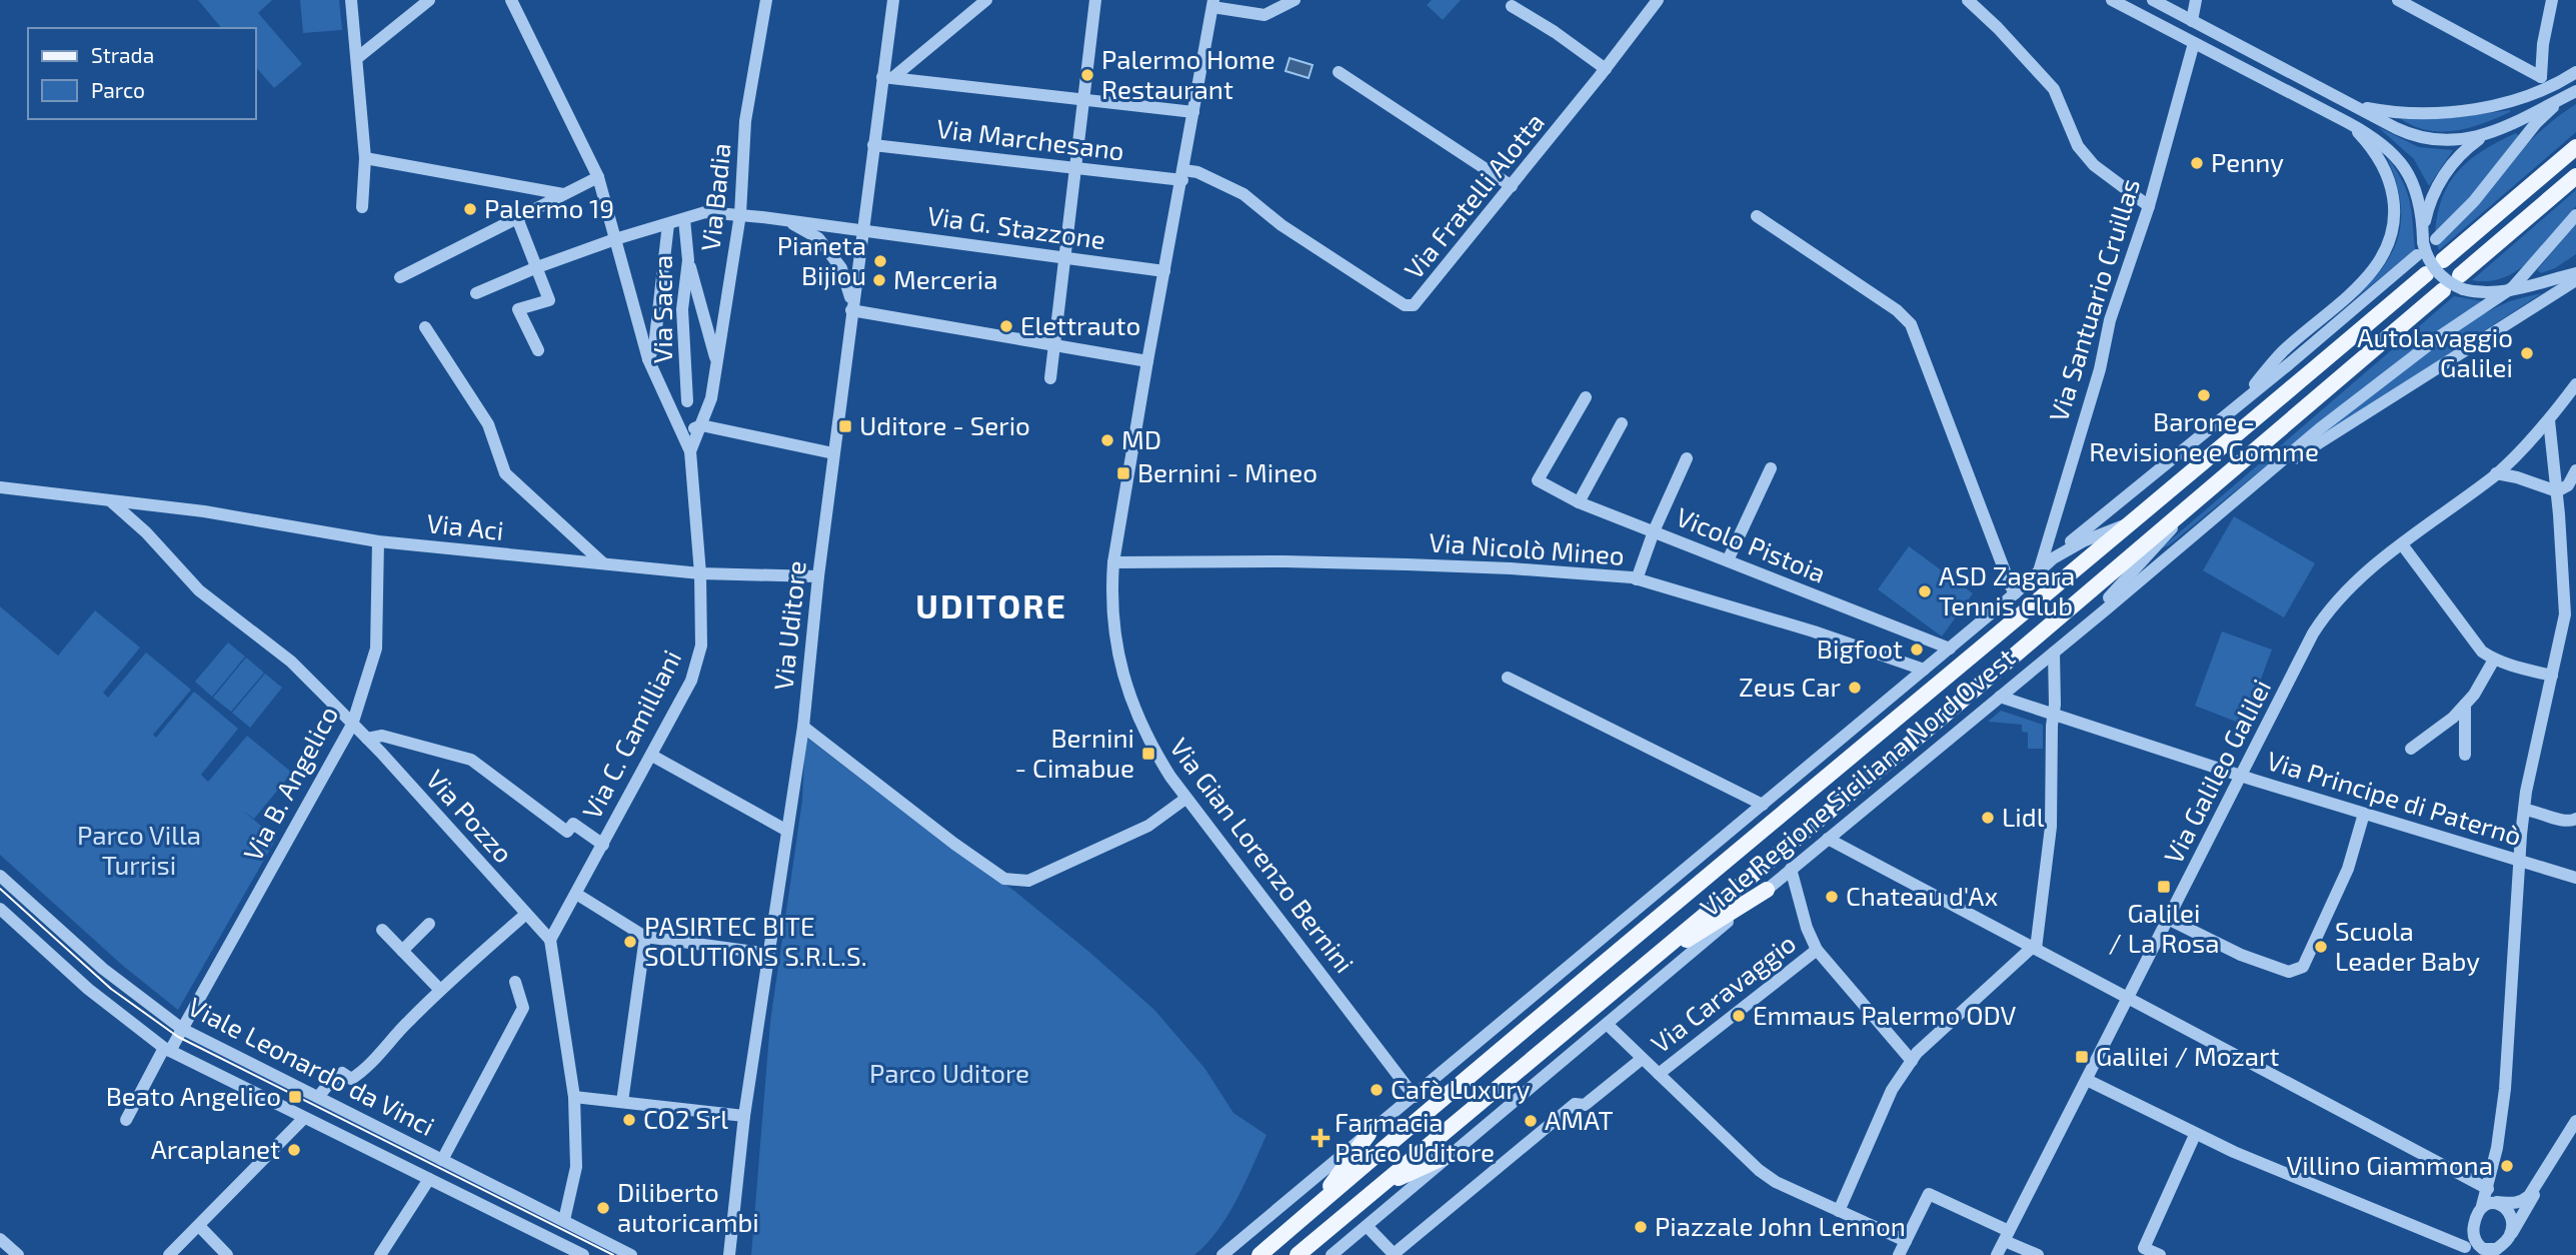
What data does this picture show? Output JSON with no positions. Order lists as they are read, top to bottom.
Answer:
{
  "streets": {
    "main road": ["Viale Regione Siciliana Nord Ovest"],
    "street": [
      "Via Marchesano",
      "Via Fratelli Alotta",
      "Via Badia",
      "Via G. Stazzone",
      "Via Santuario Cruillas",
      "Via Sacra",
      "Via Aci",
      "Vicolo Pistoia",
      "Via Nicolò Mineo",
      "Via Uditore",
      "Via C. Camilliani",
      "Via Galileo Galilei",
      "Via B. Angelico",
      "Via Principe di Paternò",
      "Via Pozzo",
      "Via Gian Lorenzo Bernini",
      "Via Caravaggio",
      "Viale Leonardo da Vinci"
    ]
  },
  "crossings": [
    ["Via Marchesano", "Via Fratelli Alotta"],
    ["Via Marchesano", "Via Uditore"],
    ["Via Marchesano", "Via Gian Lorenzo Bernini"],
    ["Via Fratelli Alotta", "Via Gian Lorenzo Bernini"],
    ["Via Badia", "Via G. Stazzone"],
    ["Via Badia", "Via C. Camilliani"],
    ["Via G. Stazzone", "Via Sacra"],
    ["Via G. Stazzone", "Via Uditore"],
    ["Via G. Stazzone", "Via Gian Lorenzo Bernini"],
    ["Via Aci", "Via Uditore"],
    ["Via Aci", "Via C. Camilliani"],
    ["Via Aci", "Via B. Angelico"],
    ["Via Aci", "Via Pozzo"],
    ["Via Nicolò Mineo", "Via Gian Lorenzo Bernini"],
    ["Via C. Camilliani", "Via Pozzo"],
    ["Via Galileo Galilei", "Via Principe di Paternò"],
    ["Viale Regione Siciliana Nord Ovest", "Via Principe di Paternò"],
    ["Via B. Angelico", "Via Pozzo"],
    ["Via B. Angelico", "Viale Leonardo da Vinci"]
  ],
  "districts": ["UDITORE"],
  "parks": ["Parco Villa Turrisi", "Parco Uditore"],
  "places": {
    "other": [
      "Palermo Home Restaurant",
      "Penny",
      "Palermo 19",
      "Pianeta Bijiou",
      "Merceria",
      "Elettrauto",
      "Autolavaggio Galilei",
      "Barone - Revisione e Gomme",
      "MD",
      "ASD Zagara Tennis Club",
      "Bigfoot",
      "Zeus Car",
      "Lidl",
      "Chateau d'Ax",
      "PASIRTEC BITE SOLUTIONS S.R.L.S.",
      "Scuola Leader Baby",
      "Emmaus Palermo ODV",
      "Cafè Luxury",
      "CO2 Srl",
      "AMAT",
      "Arcaplanet",
      "Villino Giammona",
      "Diliberto autoricambi",
      "Piazzale John Lennon"
    ],
    "transit": [
      "Uditore - Serio",
      "Bernini - Mineo",
      "Bernini - Cimabue",
      "Galilei / La Rosa",
      "Galilei / Mozart",
      "Beato Angelico"
    ],
    "health": ["Farmacia Parco Uditore"]
  },
  "legend": ["Strada", "Parco"]
}
